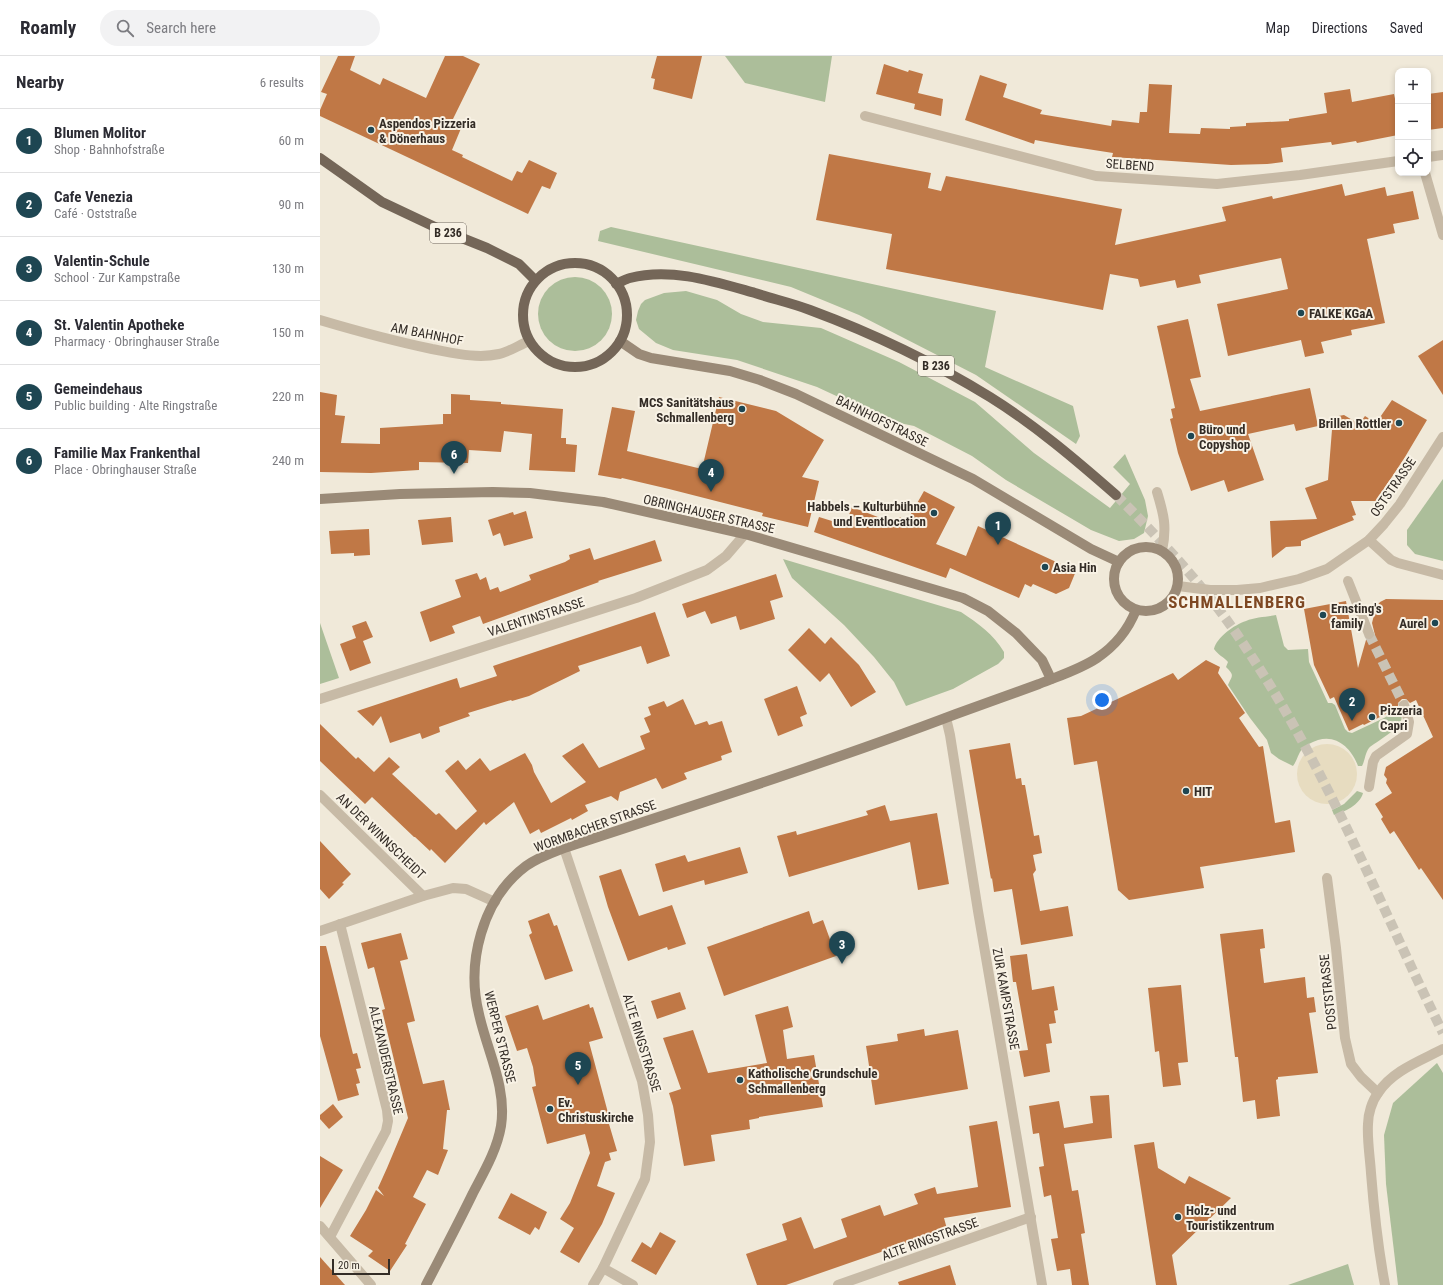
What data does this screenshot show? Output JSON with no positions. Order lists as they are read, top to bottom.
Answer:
{
  "streets": {
    "main road": [
      "B 236",
      "BAHNHOFSTRASSE",
      "OBRINGHAUSER STRASSE",
      "WORMBACHER STRASSE",
      "WERPER STRASSE"
    ],
    "street": [
      "SELBEND",
      "AM BAHNHOF",
      "OSTSTRASSE",
      "VALENTINSTRASSE",
      "AN DER WINNSCHEIDT",
      "POSTSTRASSE",
      "ZUR KAMPSTRASSE",
      "ALTE RINGSTRASSE",
      "ALEXANDERSTRASSE"
    ]
  },
  "crossings": [
    ["B 236", "AM BAHNHOF"],
    ["B 236", "BAHNHOFSTRASSE"],
    ["AM BAHNHOF", "BAHNHOFSTRASSE"],
    ["BAHNHOFSTRASSE", "OSTSTRASSE"],
    ["BAHNHOFSTRASSE", "WORMBACHER STRASSE"],
    ["OSTSTRASSE", "WORMBACHER STRASSE"],
    ["OBRINGHAUSER STRASSE", "VALENTINSTRASSE"],
    ["OBRINGHAUSER STRASSE", "WORMBACHER STRASSE"],
    ["WORMBACHER STRASSE", "ZUR KAMPSTRASSE"],
    ["WORMBACHER STRASSE", "WERPER STRASSE"],
    ["WORMBACHER STRASSE", "ALTE RINGSTRASSE"],
    ["ZUR KAMPSTRASSE", "ALTE RINGSTRASSE"]
  ],
  "districts": ["SCHMALLENBERG"],
  "places": [
    "Aspendos Pizzeria & Dönerhaus",
    "FALKE KGaA",
    "MCS Sanitätshaus Schmallenberg",
    "Brillen Rottler",
    "Büro und Copyshop",
    "Habbels – Kulturbühne und Eventlocation",
    "Asia Hin",
    "Ernsting's family",
    "Aurel",
    "Pizzeria Capri",
    "HIT",
    "Katholische Grundschule Schmallenberg",
    "Ev. Christuskirche",
    "Holz- und Touristikzentrum"
  ],
  "scale_bar": "20 m",
  "page": {
    "header": "Roamly",
    "search": "Search here",
    "nav": ["Map", "Directions", "Saved"],
    "heading": ["Nearby", "6 results"],
    "map_buttons": ["+", "−"],
    "list": [
      {
        "mark": "1",
        "name": "Blumen Molitor",
        "note": "Shop · Bahnhofstraße",
        "value": "60 m"
      },
      {
        "mark": "2",
        "name": "Cafe Venezia",
        "note": "Café · Oststraße",
        "value": "90 m"
      },
      {
        "mark": "3",
        "name": "Valentin-Schule",
        "note": "School · Zur Kampstraße",
        "value": "130 m"
      },
      {
        "mark": "4",
        "name": "St. Valentin Apotheke",
        "note": "Pharmacy · Obringhauser Straße",
        "value": "150 m"
      },
      {
        "mark": "5",
        "name": "Gemeindehaus",
        "note": "Public building · Alte Ringstraße",
        "value": "220 m"
      },
      {
        "mark": "6",
        "name": "Familie Max Frankenthal",
        "note": "Place · Obringhauser Straße",
        "value": "240 m"
      }
    ],
    "pins": [
      "6",
      "4",
      "1",
      "2",
      "3",
      "5"
    ],
    "scale": "20 m"
  }
}
